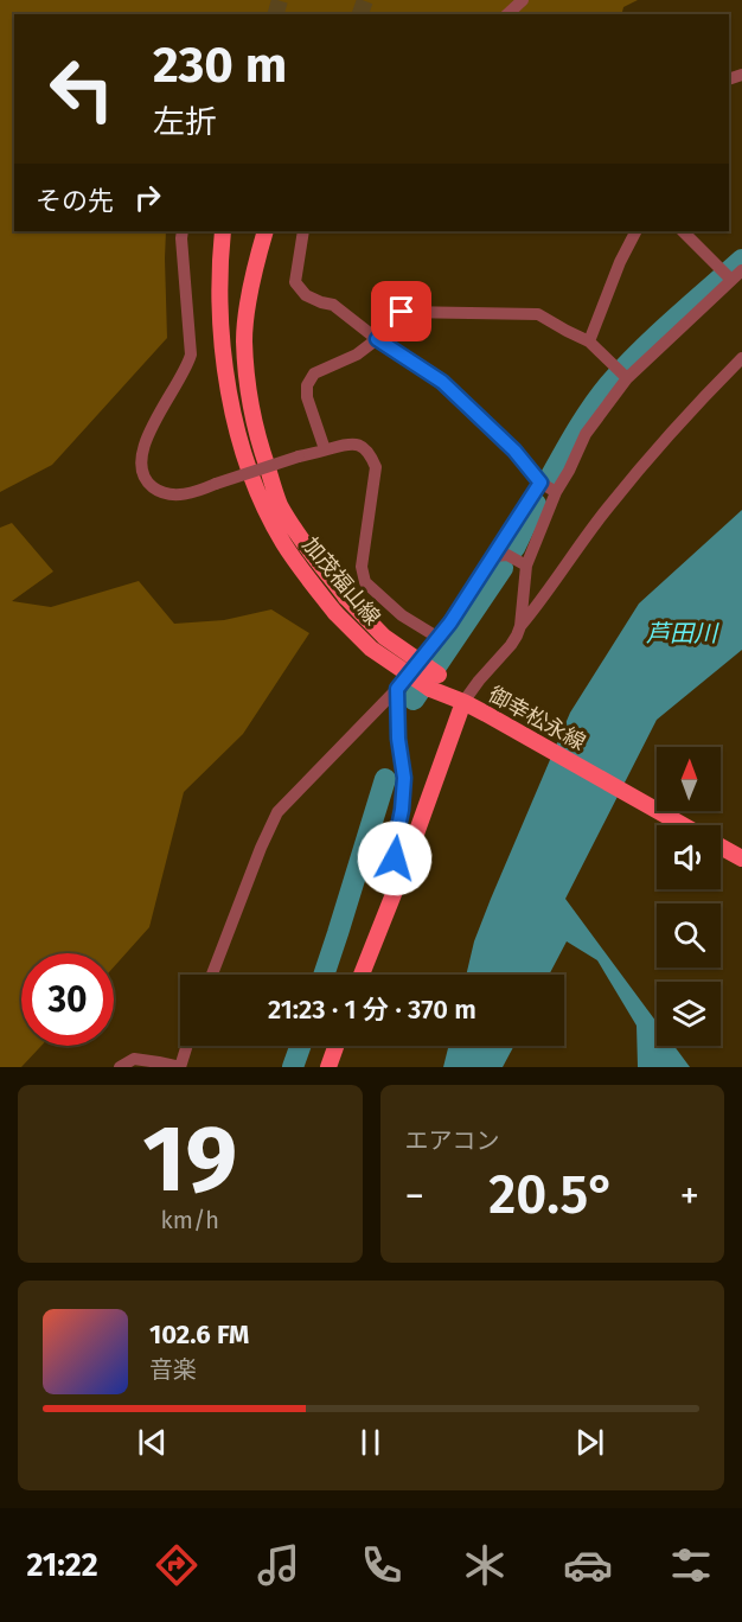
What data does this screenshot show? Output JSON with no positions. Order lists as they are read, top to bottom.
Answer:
{
  "streets": {
    "main road": ["加茂福山線", "御幸松永線"]
  },
  "crossings": [
    ["加茂福山線", "御幸松永線"]
  ],
  "water": ["芦田川"],
  "north": "top",
  "page": {
    "turn": ["230 m", "左折"],
    "then": "その先",
    "limit": "30",
    "trip": "21:23 · 1 分 · 370 m",
    "tile": [
      ["19", "km/h"],
      "エアコン"
    ],
    "heat": ["−", "20.5°", "+"],
    "song": ["102.6 FM", "音楽"],
    "tabs": "21:22"
  }
}
